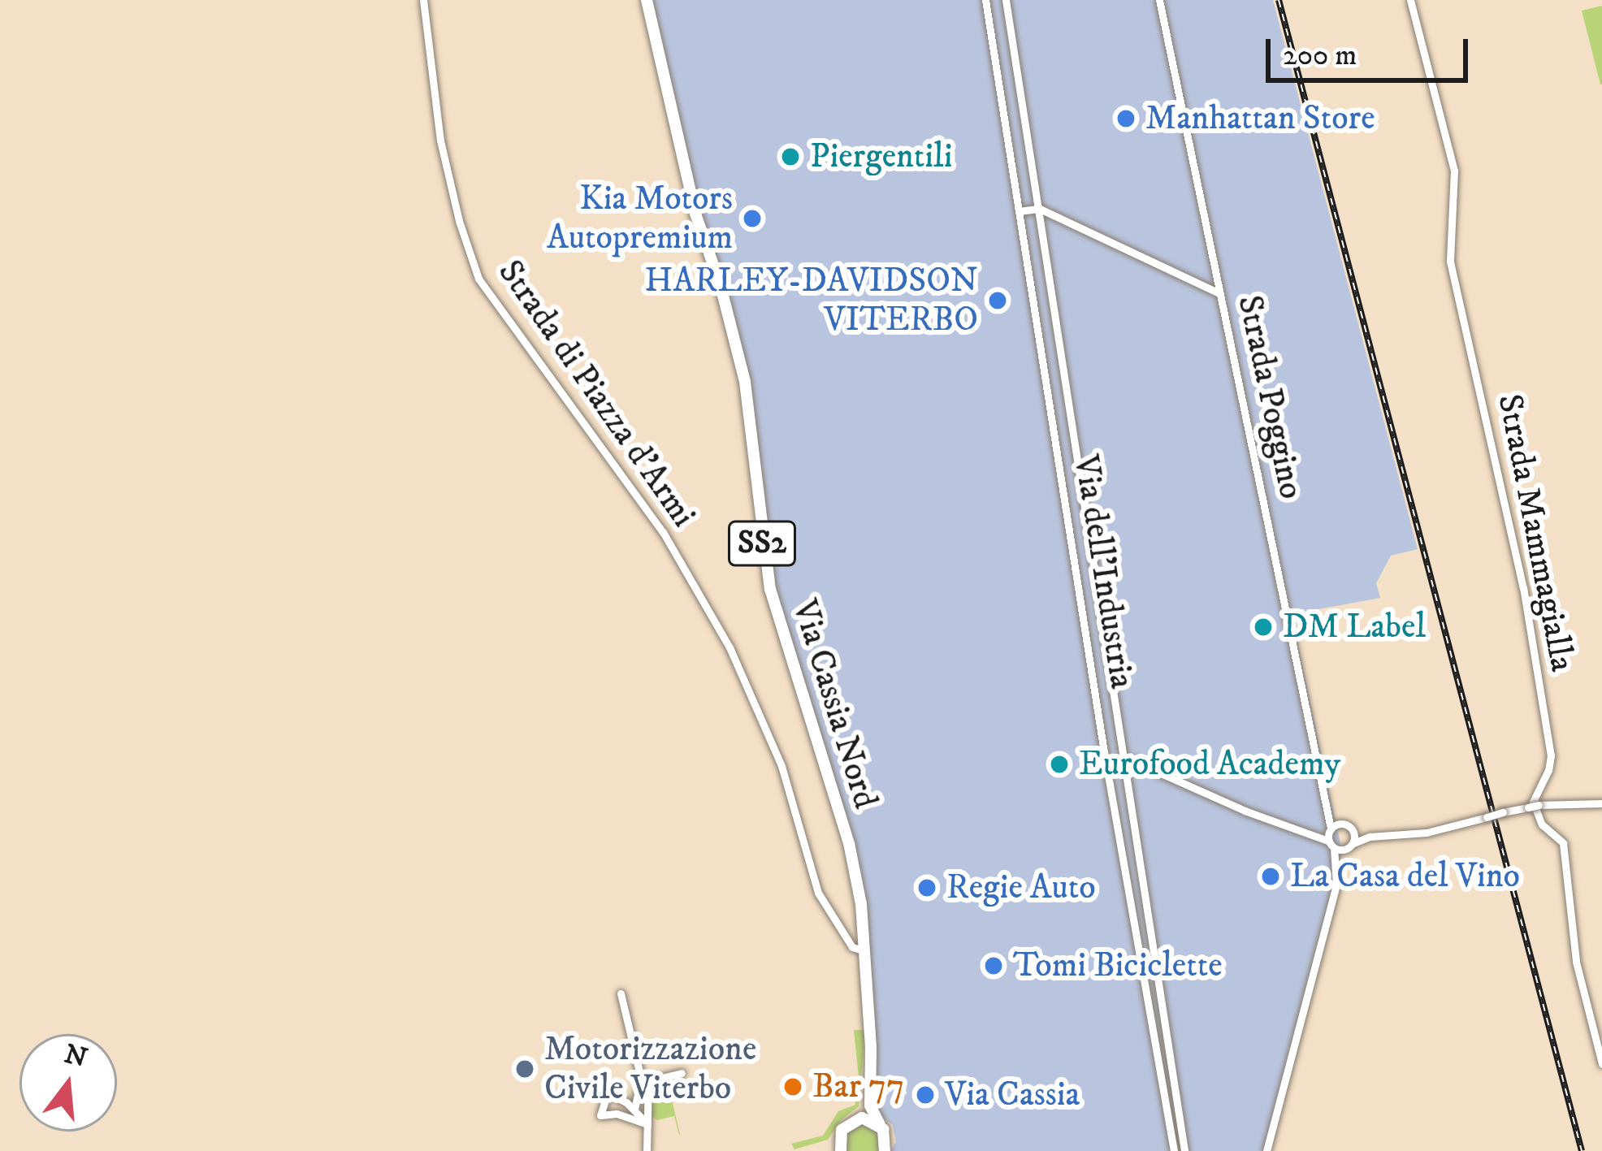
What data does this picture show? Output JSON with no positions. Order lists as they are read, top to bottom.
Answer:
{
  "streets": {
    "main road": ["SS2", "Via Cassia Nord"],
    "street": [
      "Strada di Piazza d'Armi",
      "Strada Poggino",
      "Strada Mammagialla",
      "Via dell'Industria"
    ]
  },
  "crossings": [
    ["Strada di Piazza d'Armi", "Via Cassia Nord"],
    ["SS2", "Via Cassia Nord"]
  ],
  "places": [
    "Manhattan Store",
    "Piergentili",
    "Kia Motors Autopremium",
    "HARLEY-DAVIDSON VITERBO",
    "DM Label",
    "Eurofood Academy",
    "La Casa del Vino",
    "Regie Auto",
    "Tomi Biciclette",
    "Motorizzazione Civile Viterbo",
    "Bar 77",
    "Via Cassia"
  ],
  "scale_bar": "200 m",
  "north": "top"
}
